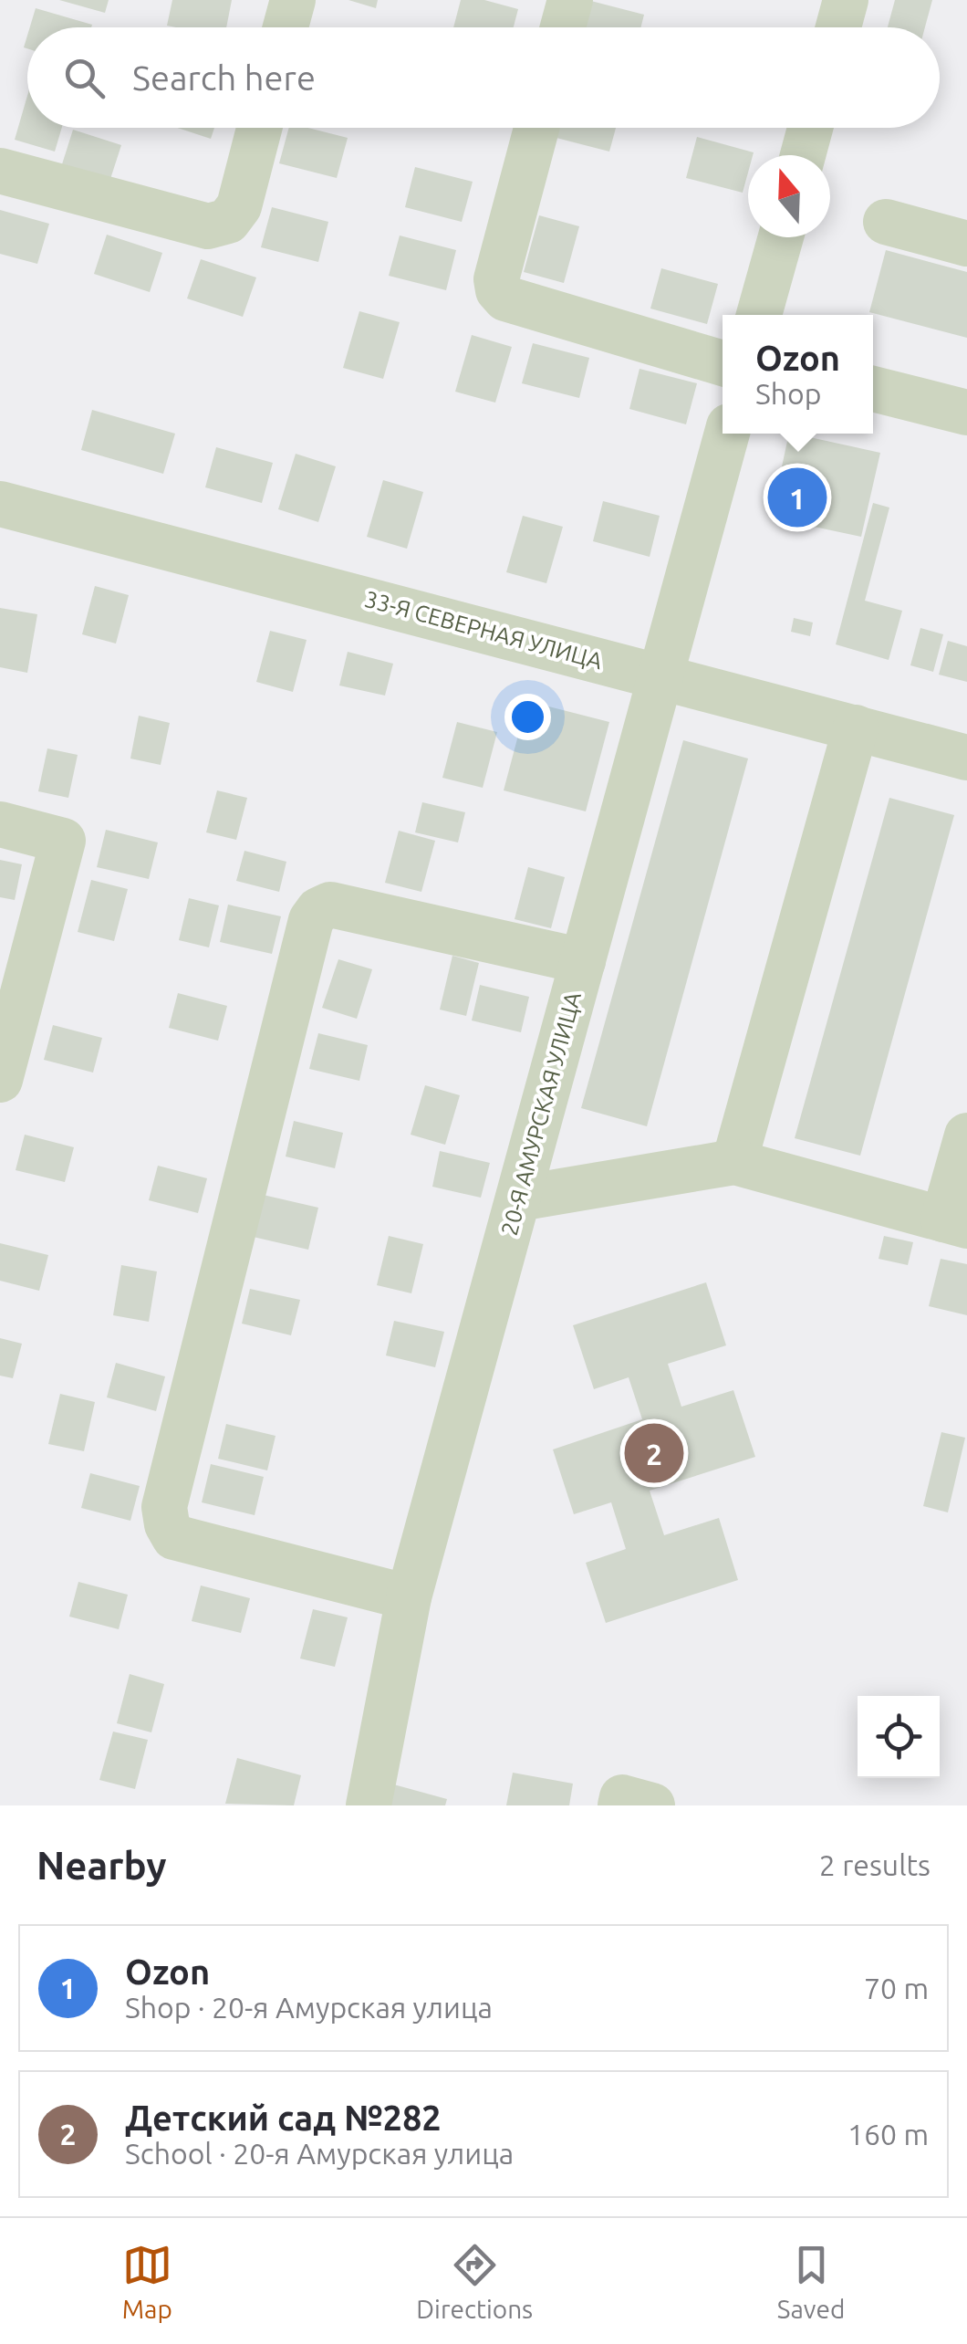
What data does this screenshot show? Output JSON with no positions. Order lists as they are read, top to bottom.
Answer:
{
  "streets": {
    "street": ["33-Я СЕВЕРНАЯ УЛИЦА", "20-Я АМУРСКАЯ УЛИЦА"]
  },
  "crossings": [
    ["33-Я СЕВЕРНАЯ УЛИЦА", "20-Я АМУРСКАЯ УЛИЦА"]
  ],
  "north": "top",
  "page": {
    "search": "Search here",
    "popup": ["Ozon", "Shop"],
    "pins": ["1", "2"],
    "heading": ["Nearby", "2 results"],
    "list": [
      {
        "mark": "1",
        "name": "Ozon",
        "note": "Shop · 20-я Амурская улица",
        "value": "70 m"
      },
      {
        "mark": "2",
        "name": "Детский сад №282",
        "note": "School · 20-я Амурская улица",
        "value": "160 m"
      }
    ],
    "nav": ["Map", "Directions", "Saved"]
  }
}
